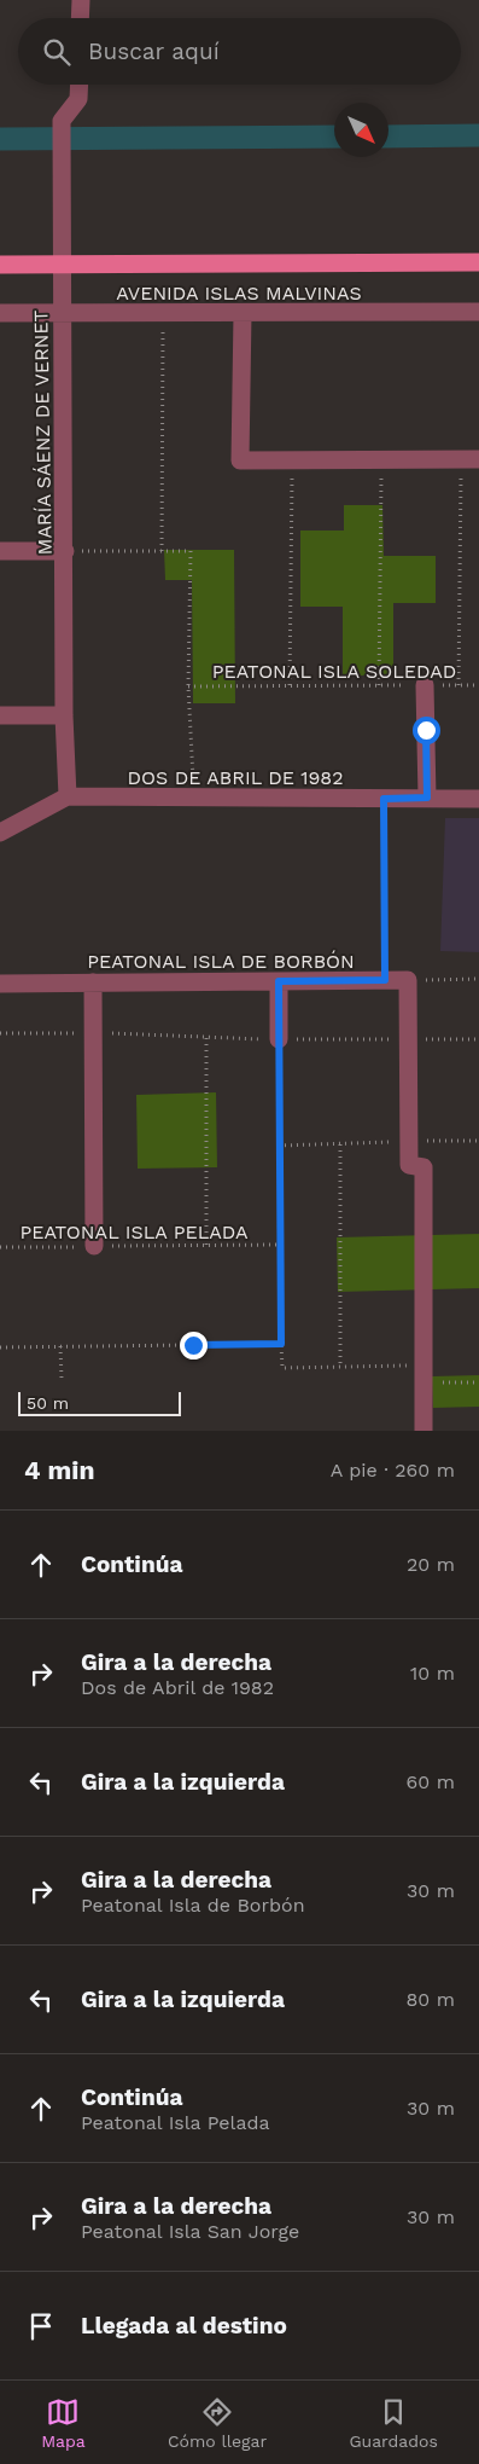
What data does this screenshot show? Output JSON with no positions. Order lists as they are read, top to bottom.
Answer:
{
  "streets": {
    "main road": ["AVENIDA ISLAS MALVINAS"],
    "street": ["MARÍA SÁENZ DE VERNET", "DOS DE ABRIL DE 1982", "PEATONAL ISLA DE BORBÓN"],
    "path": ["PEATONAL ISLA SOLEDAD", "PEATONAL ISLA PELADA"]
  },
  "crossings": [
    ["AVENIDA ISLAS MALVINAS", "MARÍA SÁENZ DE VERNET"],
    ["MARÍA SÁENZ DE VERNET", "DOS DE ABRIL DE 1982"]
  ],
  "scale_bar": "50 m",
  "north": "bottom right",
  "page": {
    "search": "Buscar aquí",
    "scale": "50 m",
    "heading": ["4 min", "A pie · 260 m"],
    "list": [
      ["Continúa", "20 m"],
      ["Gira a la derecha", "Dos de Abril de 1982", "10 m"],
      ["Gira a la izquierda", "60 m"],
      ["Gira a la derecha", "Peatonal Isla de Borbón", "30 m"],
      ["Gira a la izquierda", "80 m"],
      ["Continúa", "Peatonal Isla Pelada", "30 m"],
      ["Gira a la derecha", "Peatonal Isla San Jorge", "30 m"],
      "Llegada al destino"
    ],
    "nav": ["Mapa", "Cómo llegar", "Guardados"]
  }
}
